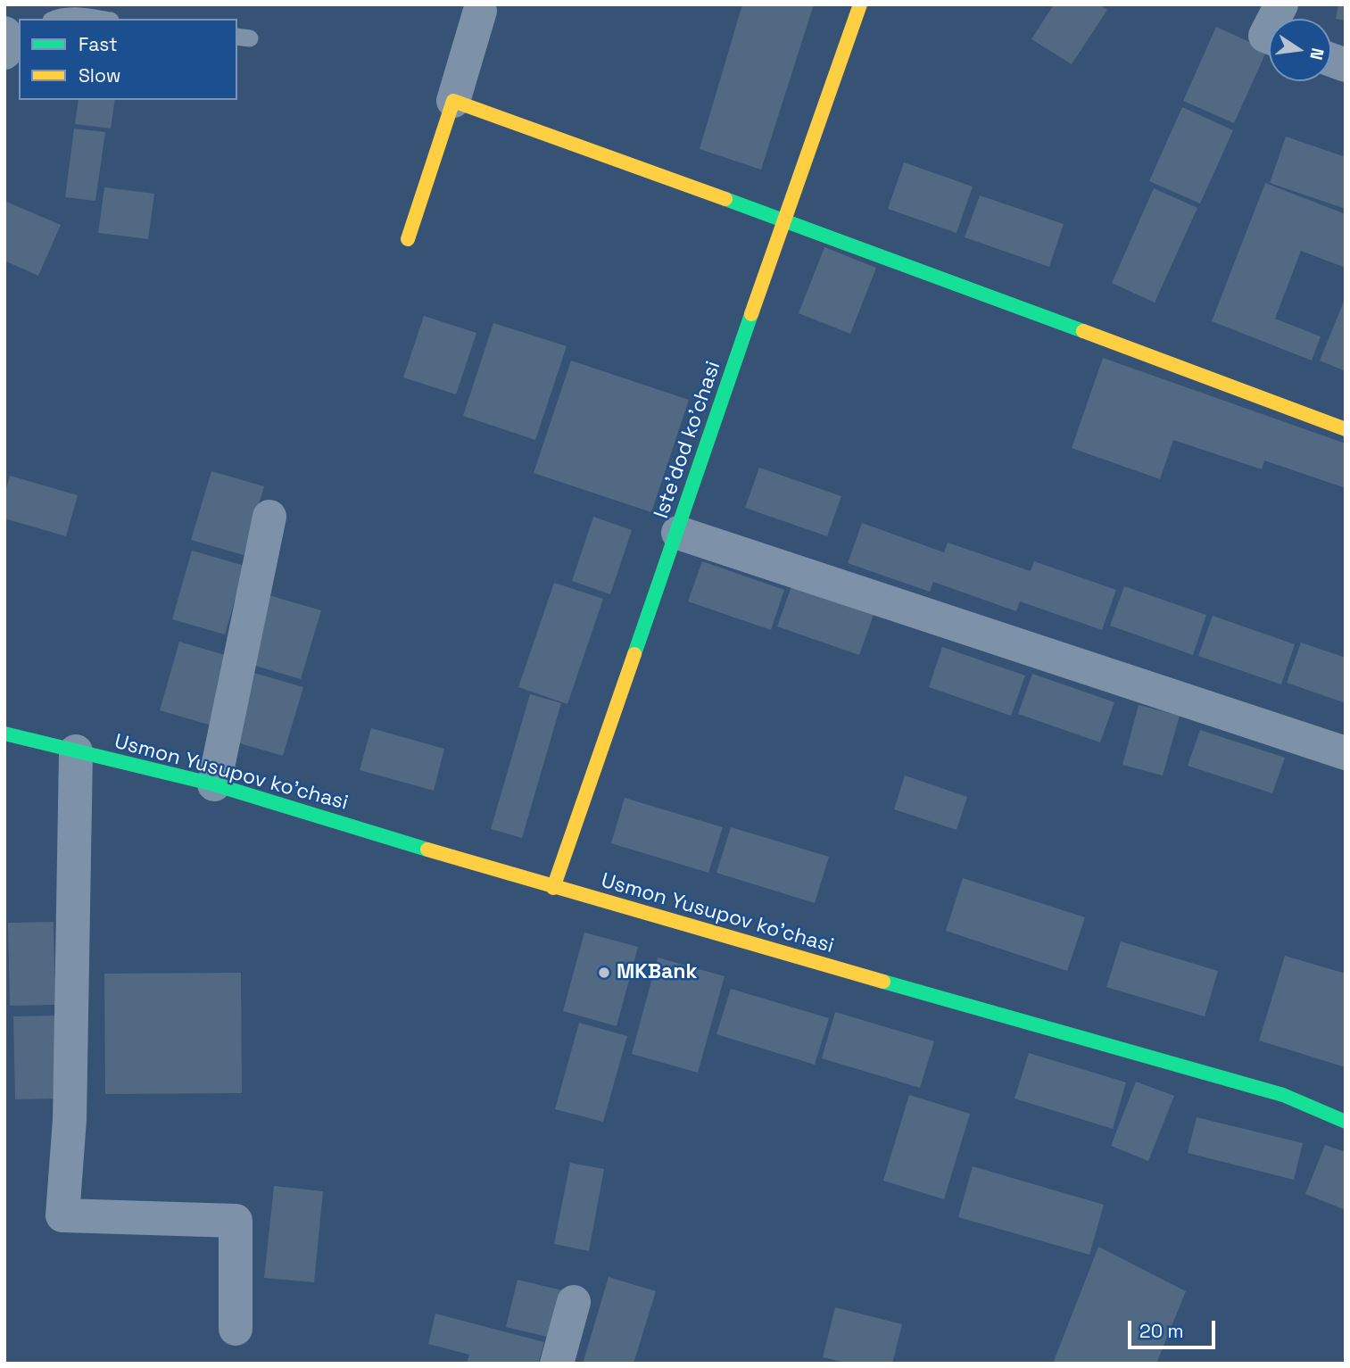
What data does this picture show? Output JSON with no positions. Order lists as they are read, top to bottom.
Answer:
{
  "streets": {
    "street": ["Iste'dod ko'chasi", "Usmon Yusupov ko'chasi"]
  },
  "crossings": [
    ["Iste'dod ko'chasi", "Usmon Yusupov ko'chasi"]
  ],
  "places": ["MKBank"],
  "legend": ["Fast", "Slow"],
  "scale_bar": "20 m",
  "north": "right"
}
